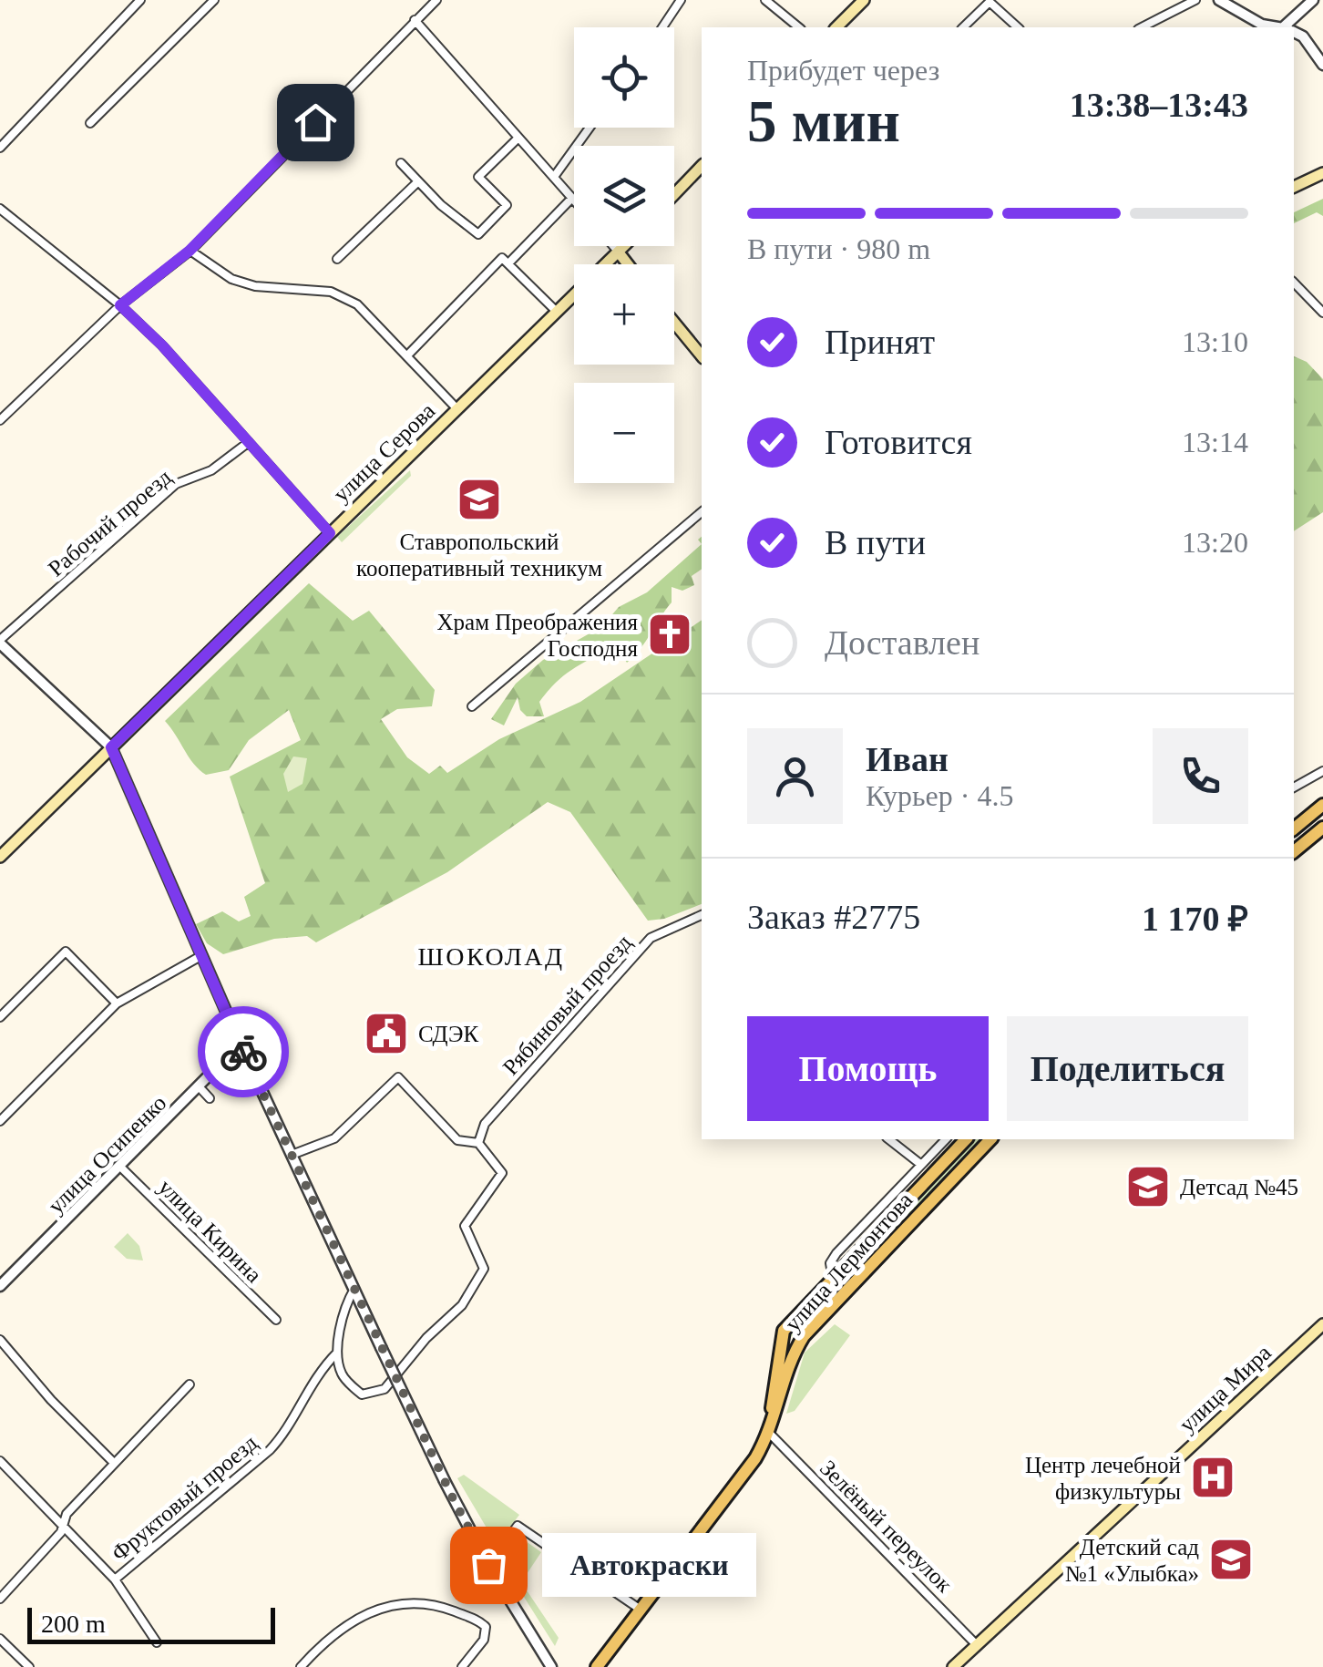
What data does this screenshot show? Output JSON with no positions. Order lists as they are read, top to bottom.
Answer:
{
  "streets": {
    "main road": ["улица Серова", "улица Лермонтова", "улица Мира"],
    "street": [
      "Рабочий проезд",
      "Рябиновый проезд",
      "улица Осипенко",
      "улица Кирина",
      "Фруктовый проезд",
      "Зелёный переулок"
    ]
  },
  "crossings": [
    ["улица Осипенко", "улица Кирина"],
    ["улица Лермонтова", "Зелёный переулок"],
    ["улица Мира", "Зелёный переулок"]
  ],
  "districts": ["ШОКОЛАД"],
  "places": {
    "school or university": ["Ставропольский кооперативный техникум", "Детсад №45", "Детский сад №1 «Улыбка»"],
    "church": ["Храм Преображения Господня"],
    "public building": ["СДЭК"],
    "hospital": ["Центр лечебной физкультуры"],
    "other": ["Автокраски"]
  },
  "scale_bar": "200 m",
  "page": {
    "map_buttons": ["+", "−"],
    "heading": ["5 мин", "Прибудет через", "13:38–13:43"],
    "panel": [
      "Иван",
      "Курьер · 4.5",
      "Заказ #2775",
      "1 170 ₽"
    ],
    "bar": "В пути · 980 m",
    "list": [
      ["Принят", "13:10"],
      ["Готовится", "13:14"],
      ["В пути", "13:20"],
      "Доставлен"
    ],
    "buttons": ["Помощь", "Поделиться"],
    "bubble": "Автокраски",
    "scale": "200 m"
  }
}
